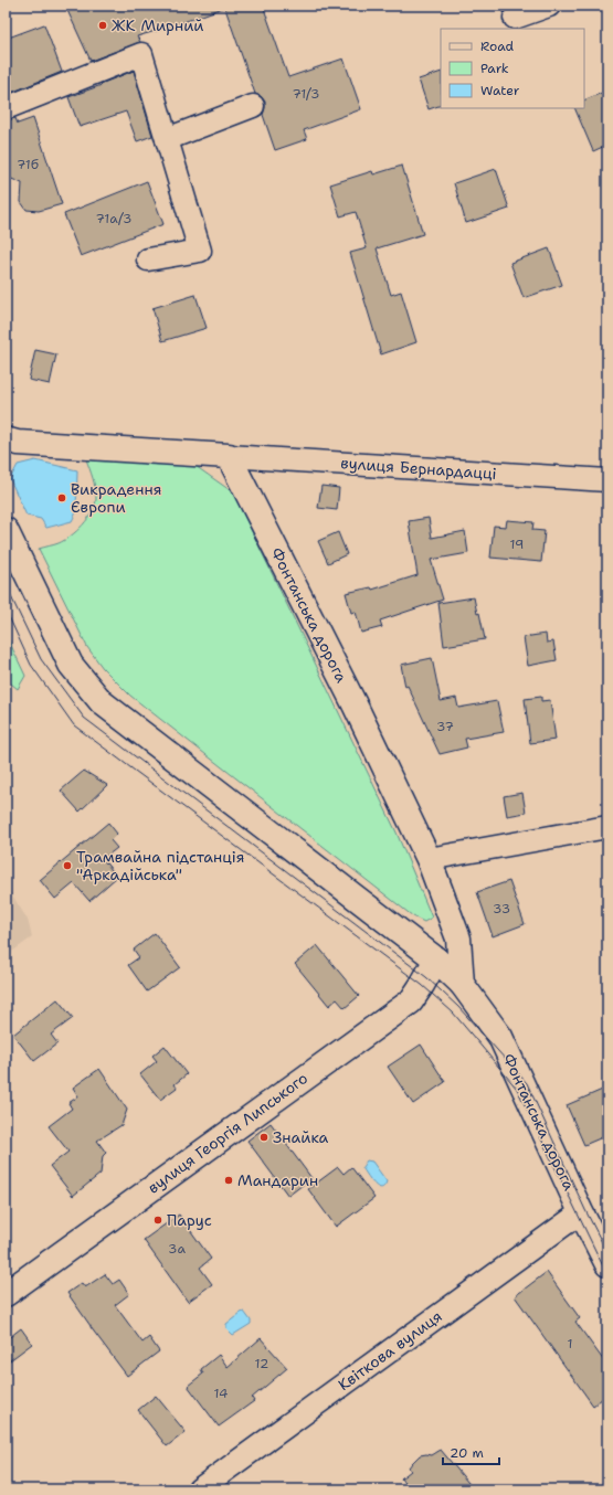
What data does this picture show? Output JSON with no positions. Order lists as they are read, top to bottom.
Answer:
{
  "streets": {
    "main road": ["Фонтанська дорога", "вулиця Георгія Липського"],
    "street": ["вулиця Бернардацці", "Квіткова вулиця"]
  },
  "crossings": [
    ["вулиця Бернардацці", "Фонтанська дорога"],
    ["Фонтанська дорога", "вулиця Георгія Липського"],
    ["Фонтанська дорога", "Квіткова вулиця"]
  ],
  "places": [
    "ЖК Мирний",
    "Викрадення Європи",
    "Трамвайна підстанція \"Аркадійська\"",
    "Знайка",
    "Мандарин",
    "Парус"
  ],
  "house_numbers": [
    "71/3",
    "71б",
    "71а/3",
    "19",
    "37",
    "33",
    "3а",
    "1",
    "12",
    "14"
  ],
  "legend": ["Road", "Park", "Water"],
  "scale_bar": "20 m"
}
